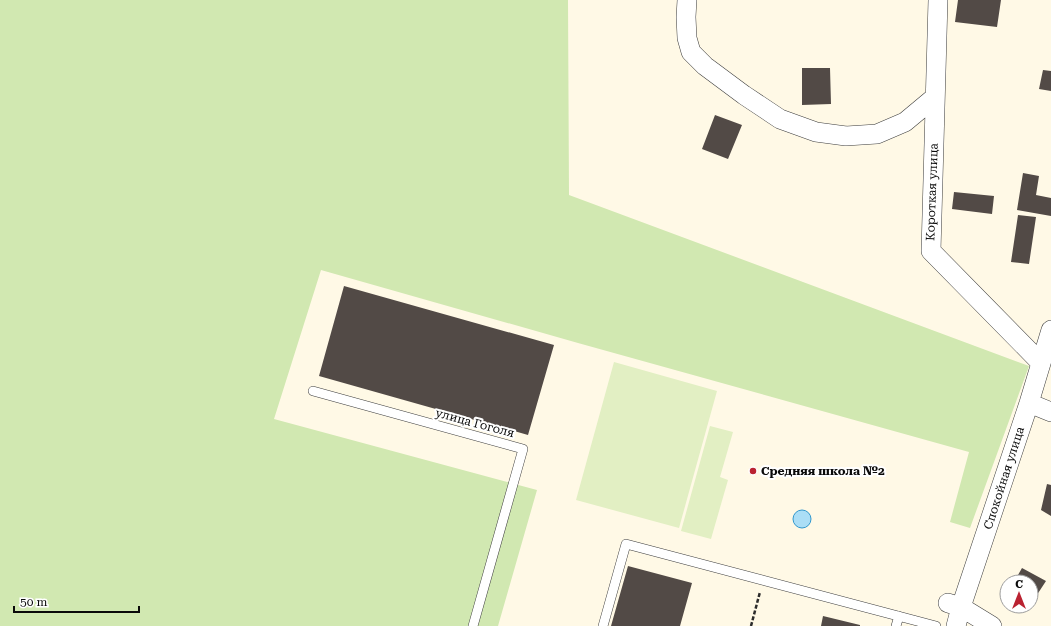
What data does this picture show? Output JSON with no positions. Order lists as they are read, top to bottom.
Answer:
{
  "streets": {
    "street": ["Короткая улица", "Спокойная улица"],
    "lane": ["улица Гоголя"]
  },
  "crossings": [
    ["Короткая улица", "Спокойная улица"]
  ],
  "places": ["Средняя школа №2"],
  "scale_bar": "50 m",
  "north": "top"
}
